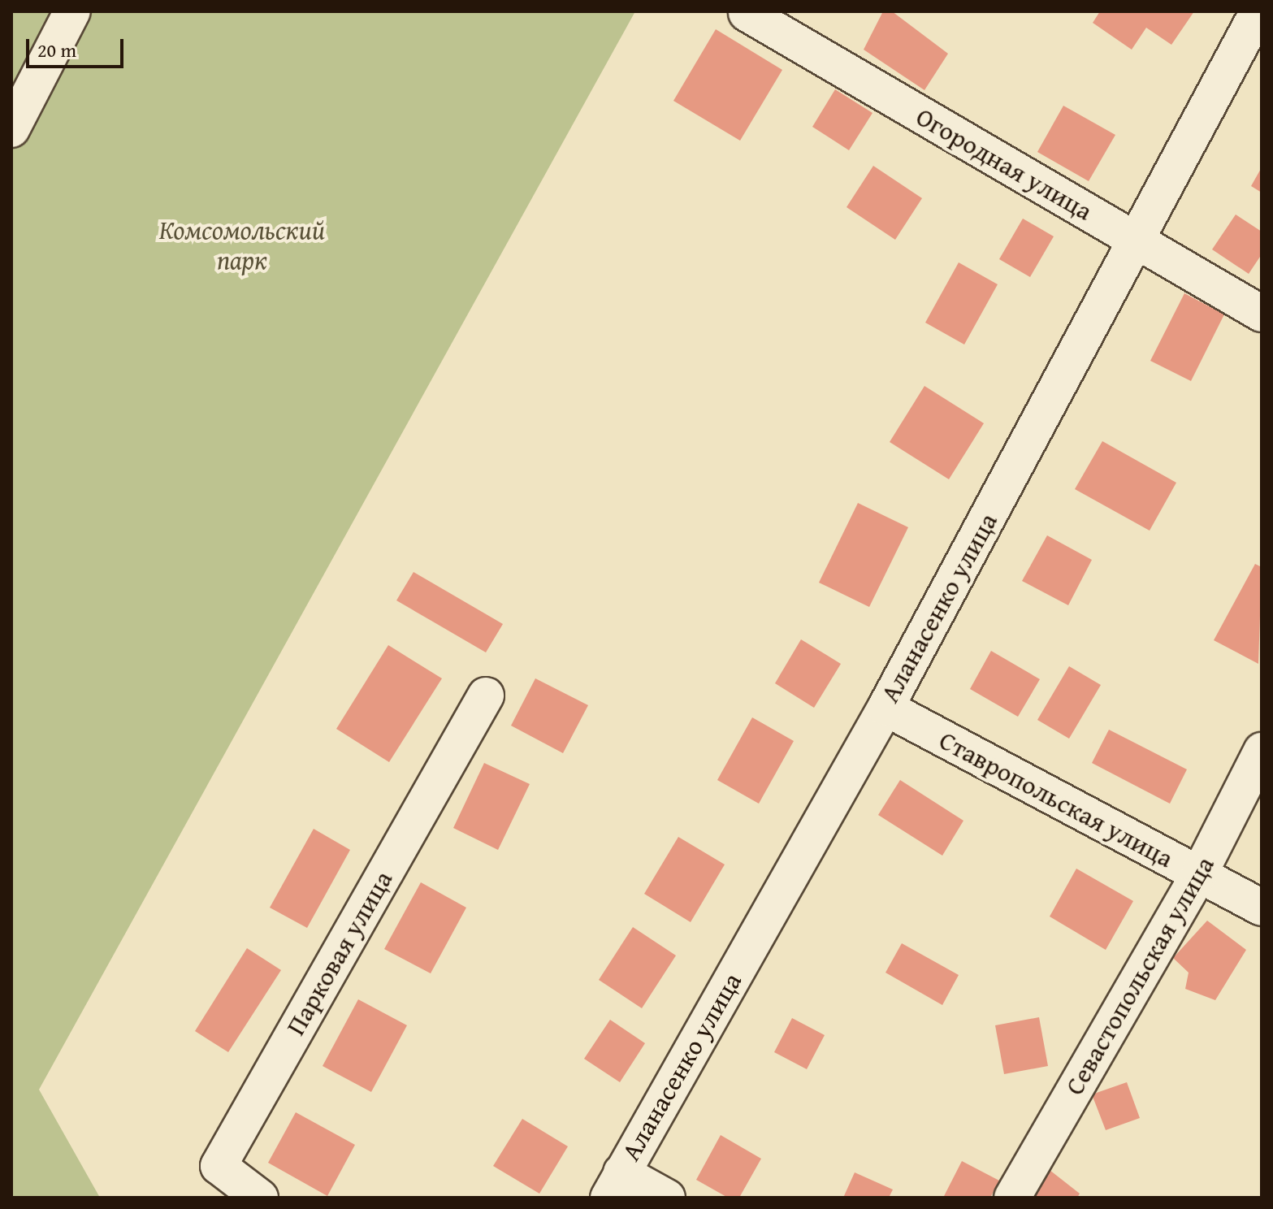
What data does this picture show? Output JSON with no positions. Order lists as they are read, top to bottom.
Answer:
{
  "streets": {
    "street": [
      "Огородная улица",
      "Аланасенко улица",
      "Ставропольская улица",
      "Парковая улица",
      "Севастопольская улица"
    ]
  },
  "crossings": [
    ["Огородная улица", "Аланасенко улица"],
    ["Аланасенко улица", "Ставропольская улица"],
    ["Ставропольская улица", "Севастопольская улица"]
  ],
  "parks": ["Комсомольский парк"],
  "scale_bar": "20 m"
}
